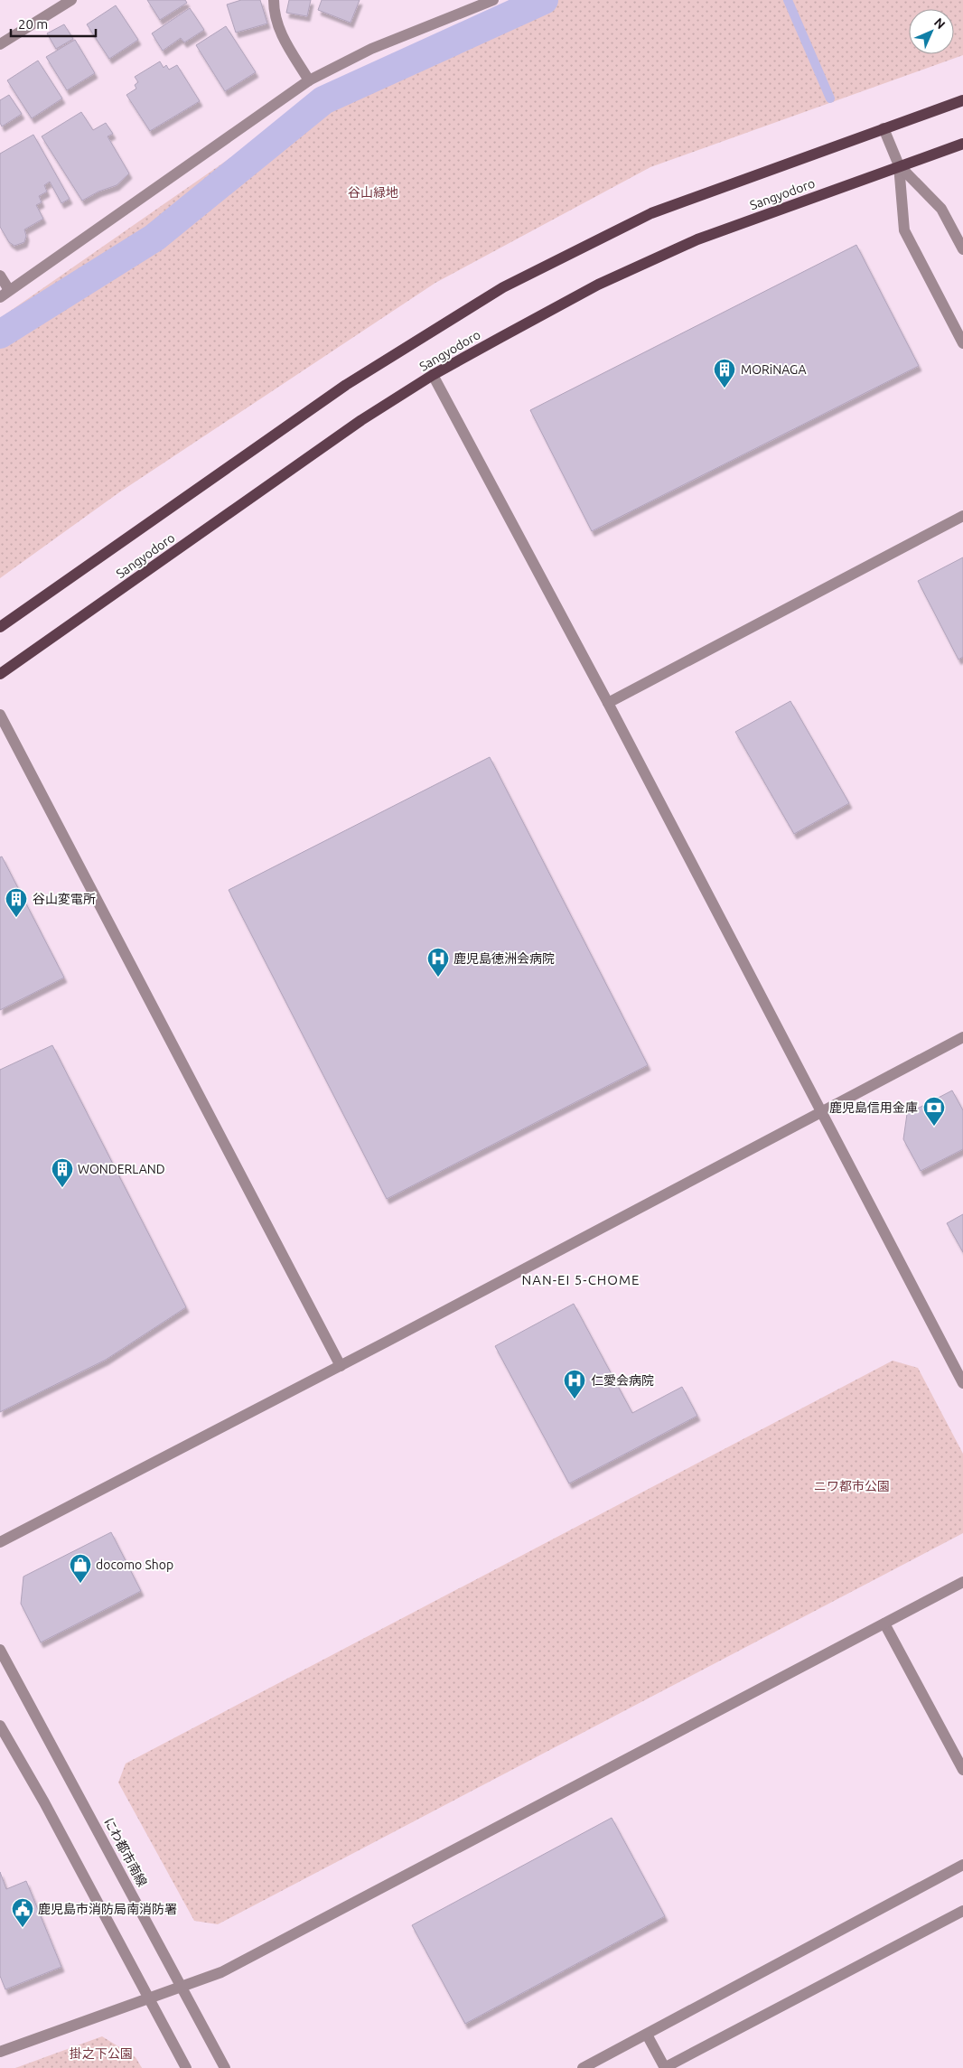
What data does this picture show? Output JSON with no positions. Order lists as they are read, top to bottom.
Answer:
{
  "streets": {
    "main road": ["Sangyodoro"],
    "street": ["にわ都市南線"]
  },
  "districts": ["NAN-EI 5-CHOME"],
  "parks": ["谷山緑地", "ニワ都市公園", "掛之下公園"],
  "places": {
    "building": ["MORiNAGA", "谷山変電所", "WONDERLAND"],
    "hospital": ["鹿児島徳洲会病院", "仁愛会病院"],
    "bank": ["鹿児島信用金庫"],
    "shop": ["docomo Shop"],
    "public building": ["鹿児島市消防局南消防署"]
  },
  "scale_bar": "20 m",
  "north": "top right"
}
